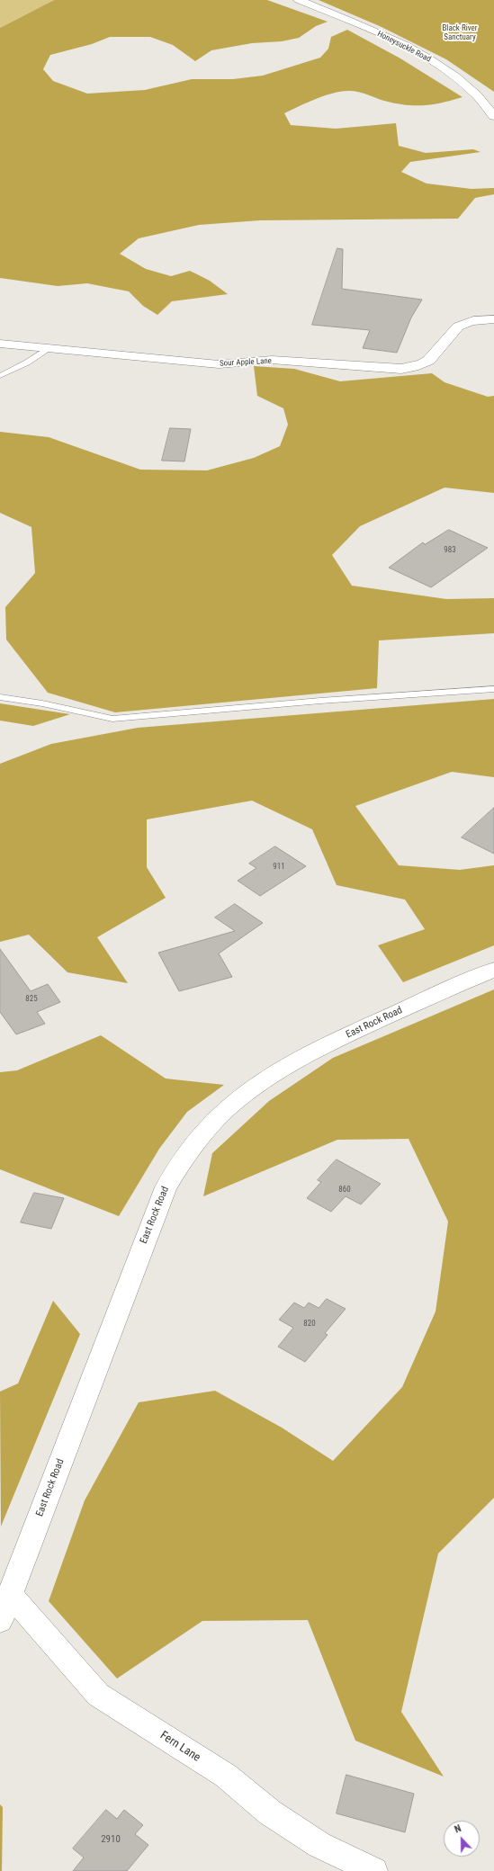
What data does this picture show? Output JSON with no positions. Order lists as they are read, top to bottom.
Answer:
{
  "streets": {
    "street": [
      "Honeysuckle Road",
      "Sour Apple Lane",
      "East Rock Road",
      "Fern Lane"
    ]
  },
  "crossings": [
    ["East Rock Road", "Fern Lane"]
  ],
  "parks": ["Black River Sanctuary"],
  "house_numbers": [
    "983",
    "911",
    "825",
    "860",
    "820",
    "2910"
  ],
  "north": "top"
}
